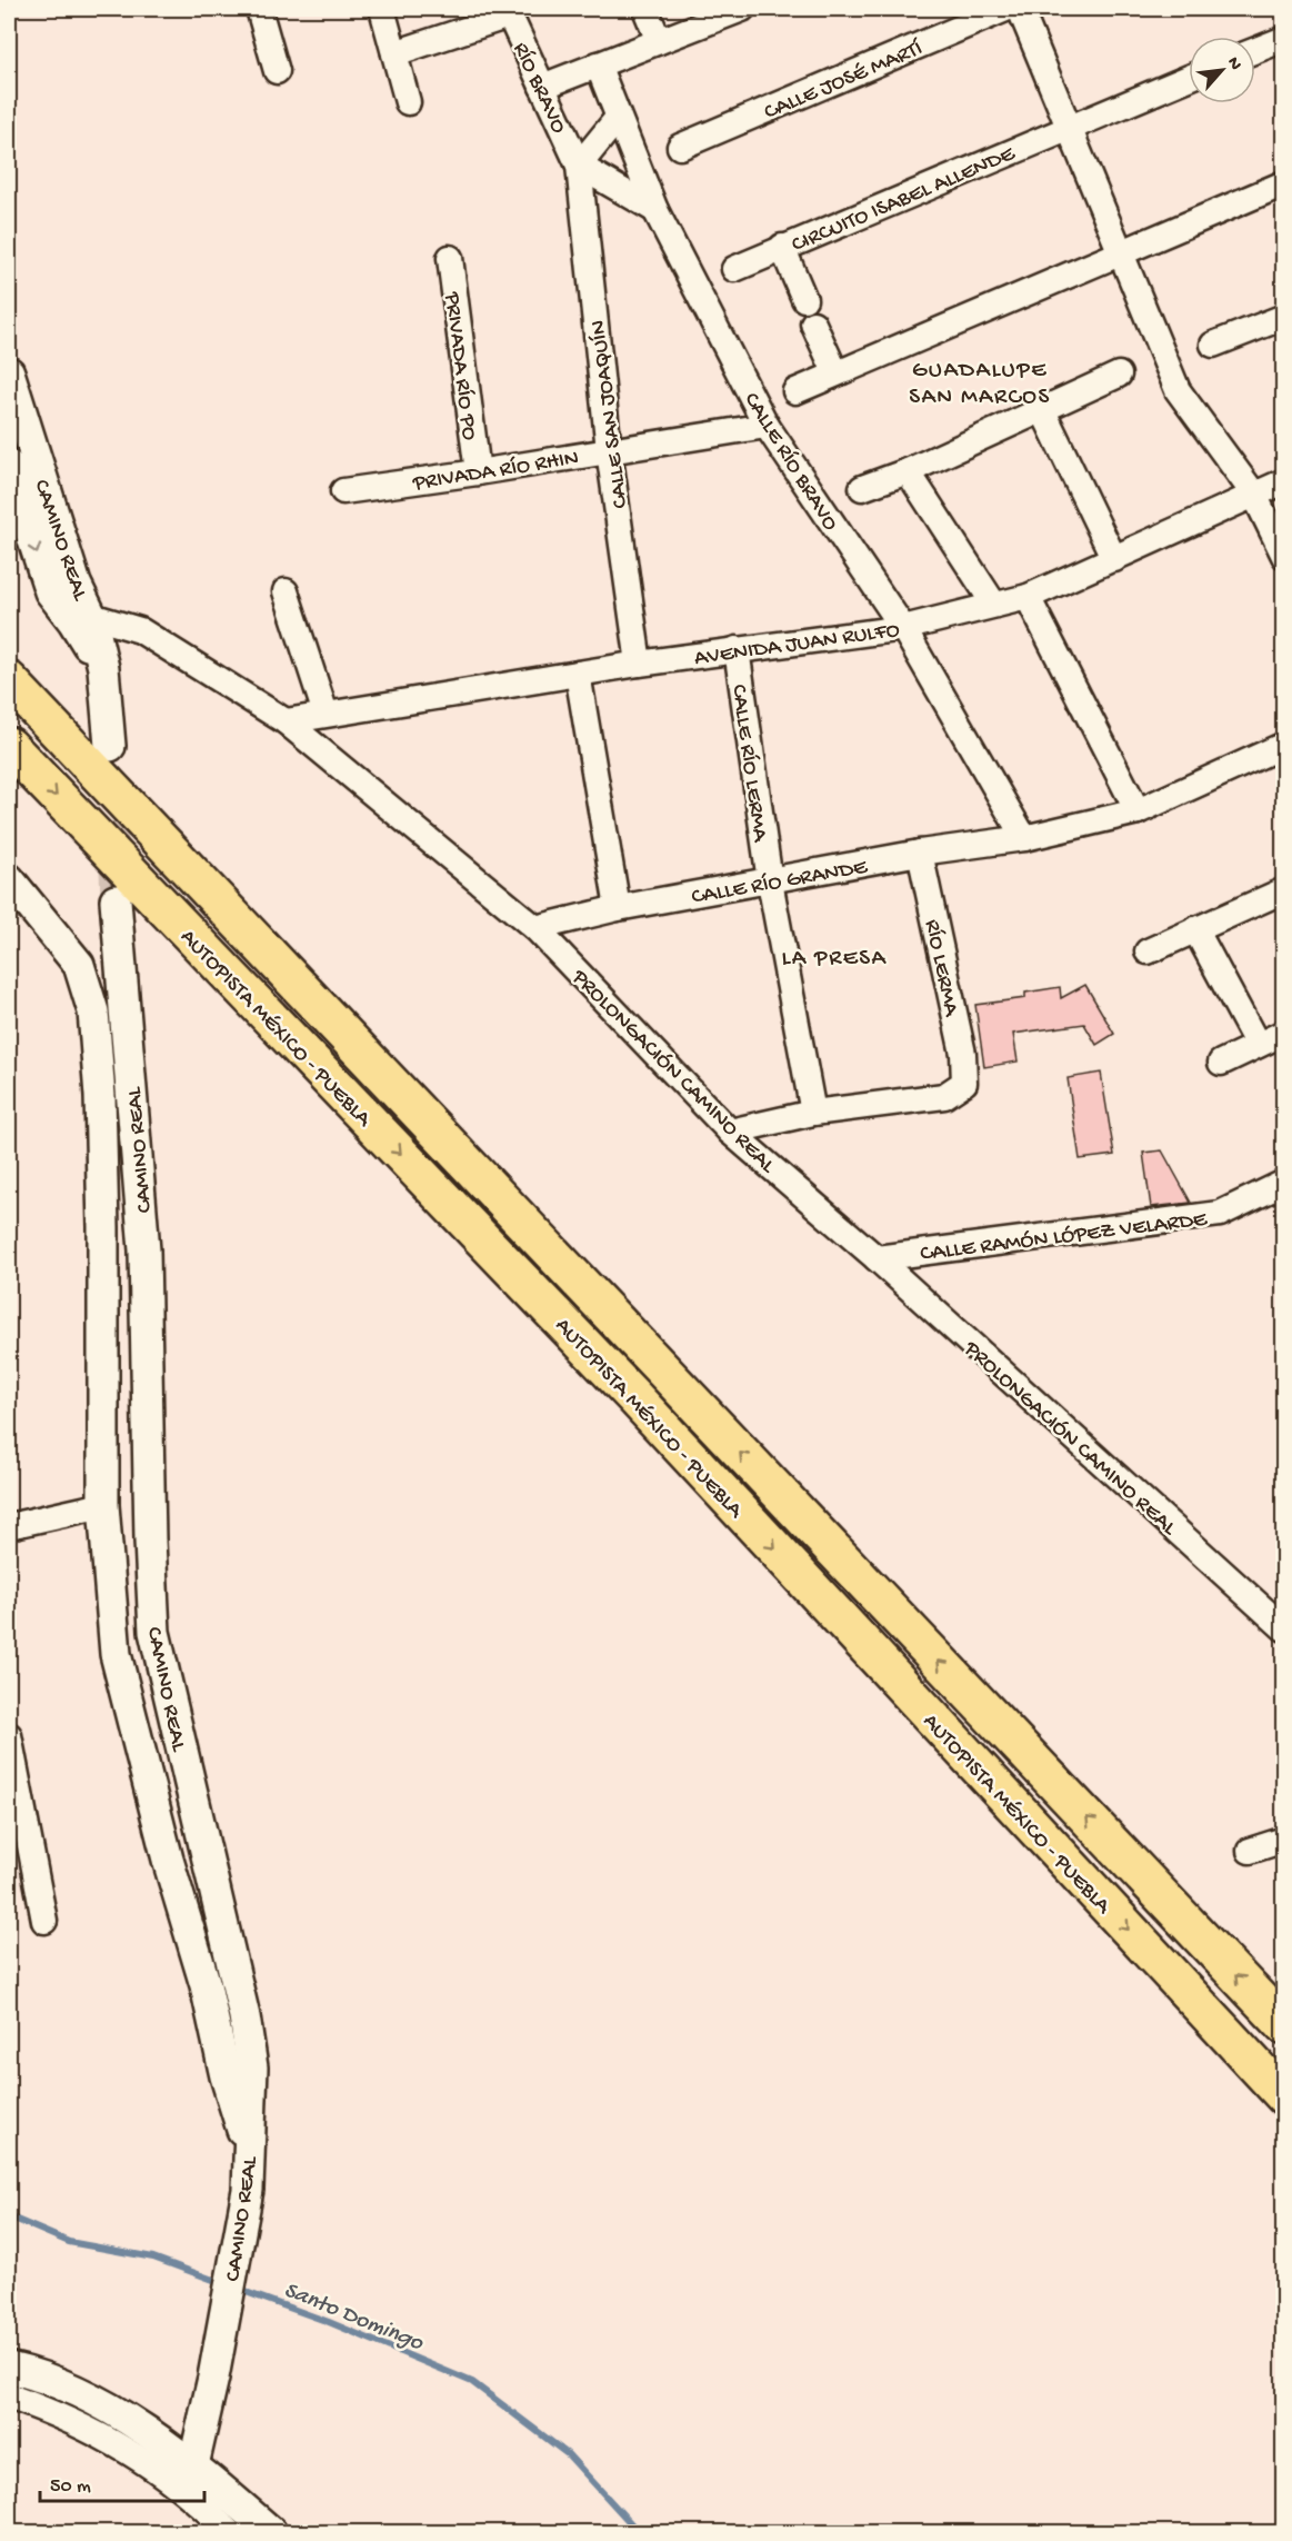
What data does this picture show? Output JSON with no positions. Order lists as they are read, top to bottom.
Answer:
{
  "streets": {
    "highway": ["AUTOPISTA MÉXICO - PUEBLA"],
    "street": [
      "CALLE JOSÉ MARTÍ",
      "RÍO BRAVO",
      "CIRCUITO ISABEL ALLENDE",
      "PRIVADA RÍO PO",
      "CALLE SAN JOAQUÍN",
      "CALLE RÍO BRAVO",
      "PRIVADA RÍO RHIN",
      "CAMINO REAL",
      "AVENIDA JUAN RULFO",
      "CALLE RÍO LERMA",
      "CALLE RÍO GRANDE",
      "RÍO LERMA",
      "PROLONGACIÓN CAMINO REAL",
      "CALLE RAMÓN LÓPEZ VELARDE"
    ]
  },
  "crossings": [
    ["RÍO BRAVO", "CALLE SAN JOAQUÍN"],
    ["PRIVADA RÍO PO", "PRIVADA RÍO RHIN"],
    ["CALLE SAN JOAQUÍN", "PRIVADA RÍO RHIN"],
    ["CALLE SAN JOAQUÍN", "AVENIDA JUAN RULFO"],
    ["CALLE RÍO BRAVO", "PRIVADA RÍO RHIN"],
    ["CALLE RÍO BRAVO", "AVENIDA JUAN RULFO"],
    ["CALLE RÍO BRAVO", "CALLE RÍO GRANDE"],
    ["CAMINO REAL", "PROLONGACIÓN CAMINO REAL"],
    ["AVENIDA JUAN RULFO", "CALLE RÍO LERMA"],
    ["AVENIDA JUAN RULFO", "PROLONGACIÓN CAMINO REAL"],
    ["CALLE RÍO LERMA", "CALLE RÍO GRANDE"],
    ["CALLE RÍO LERMA", "RÍO LERMA"],
    ["CALLE RÍO GRANDE", "RÍO LERMA"],
    ["CALLE RÍO GRANDE", "PROLONGACIÓN CAMINO REAL"],
    ["PROLONGACIÓN CAMINO REAL", "CALLE RAMÓN LÓPEZ VELARDE"]
  ],
  "districts": ["GUADALUPE SAN MARCOS", "LA PRESA"],
  "water": ["Santo Domingo"],
  "scale_bar": "50 m",
  "north": "top right"
}
